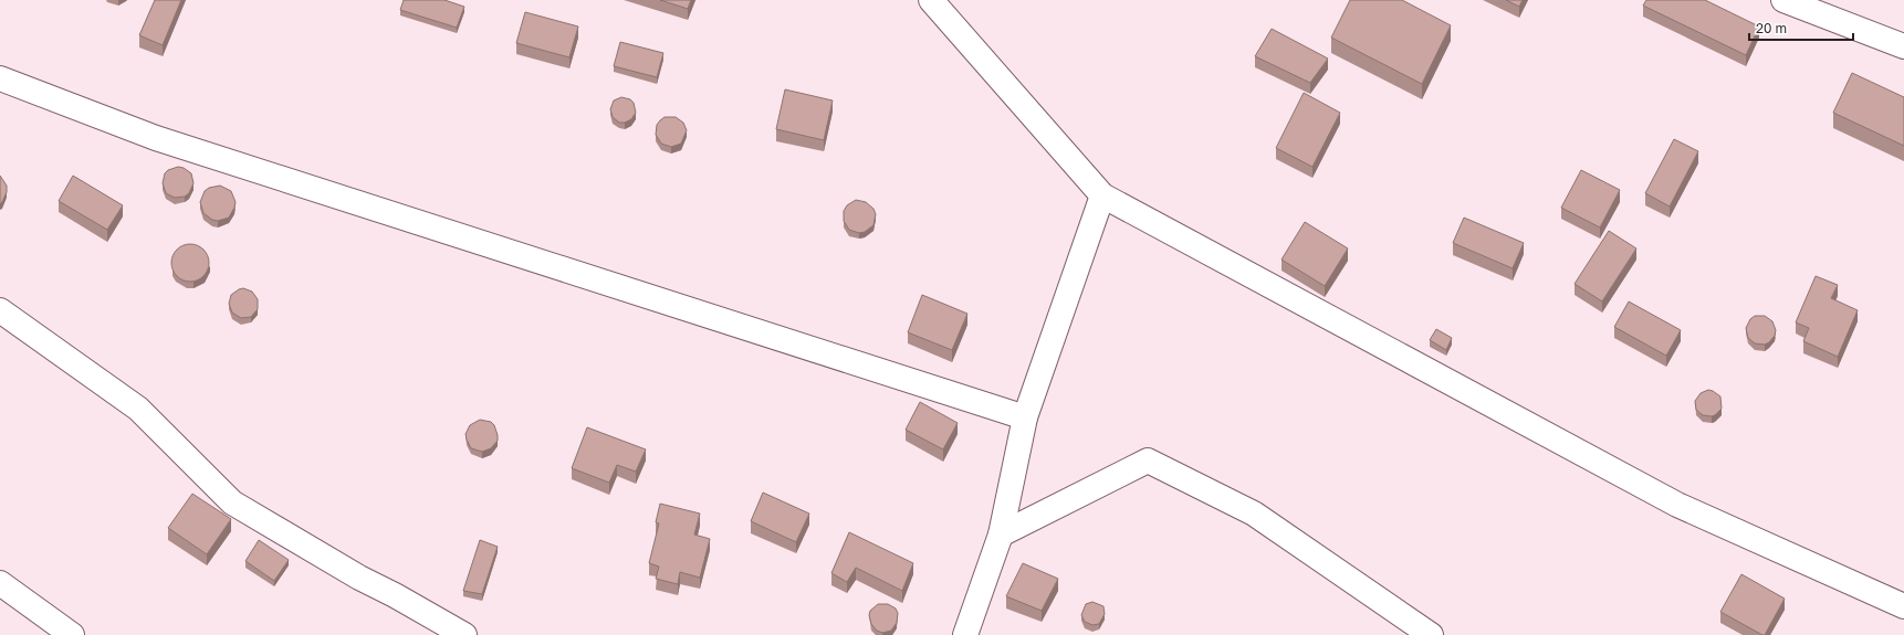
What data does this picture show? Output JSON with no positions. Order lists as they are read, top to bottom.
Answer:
{
  "scale_bar": "20 m"
}
